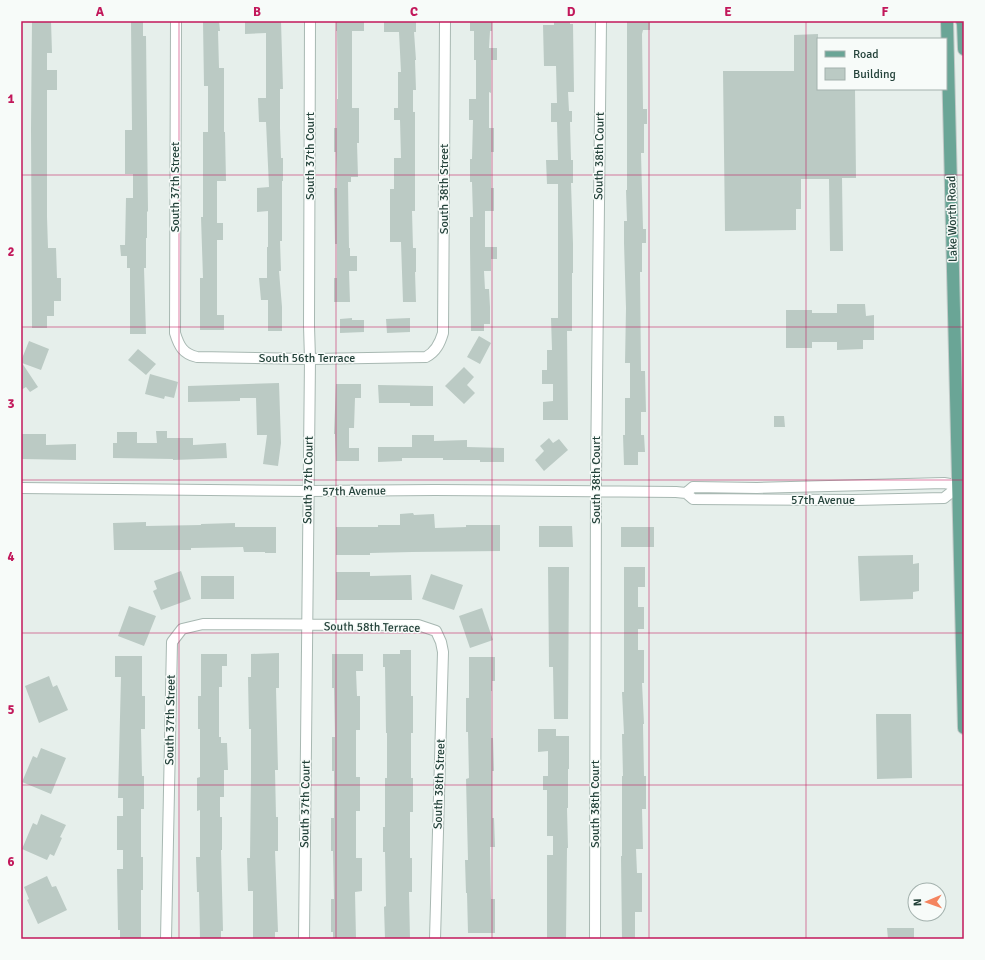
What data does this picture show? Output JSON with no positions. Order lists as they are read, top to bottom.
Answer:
{
  "streets": {
    "main road": ["Lake Worth Road"],
    "street": [
      "South 37th Court",
      "South 38th Court",
      "South 37th Street",
      "South 38th Street",
      "South 56th Terrace",
      "57th Avenue",
      "South 58th Terrace"
    ]
  },
  "crossings": [
    ["South 37th Court", "South 37th Street"],
    ["South 37th Court", "South 56th Terrace"],
    ["South 37th Court", "57th Avenue"],
    ["South 37th Court", "South 58th Terrace"],
    ["South 38th Court", "57th Avenue"],
    ["South 37th Street", "South 56th Terrace"],
    ["South 37th Street", "South 58th Terrace"],
    ["South 38th Street", "South 56th Terrace"],
    ["South 38th Street", "South 58th Terrace"],
    ["Lake Worth Road", "57th Avenue"]
  ],
  "legend": ["Road", "Building"],
  "north": "left",
  "grid": {
    "columns": [
      "A",
      "B",
      "C",
      "D",
      "E",
      "F"
    ],
    "rows": [
      "1",
      "2",
      "3",
      "4",
      "5",
      "6"
    ]
  }
}
